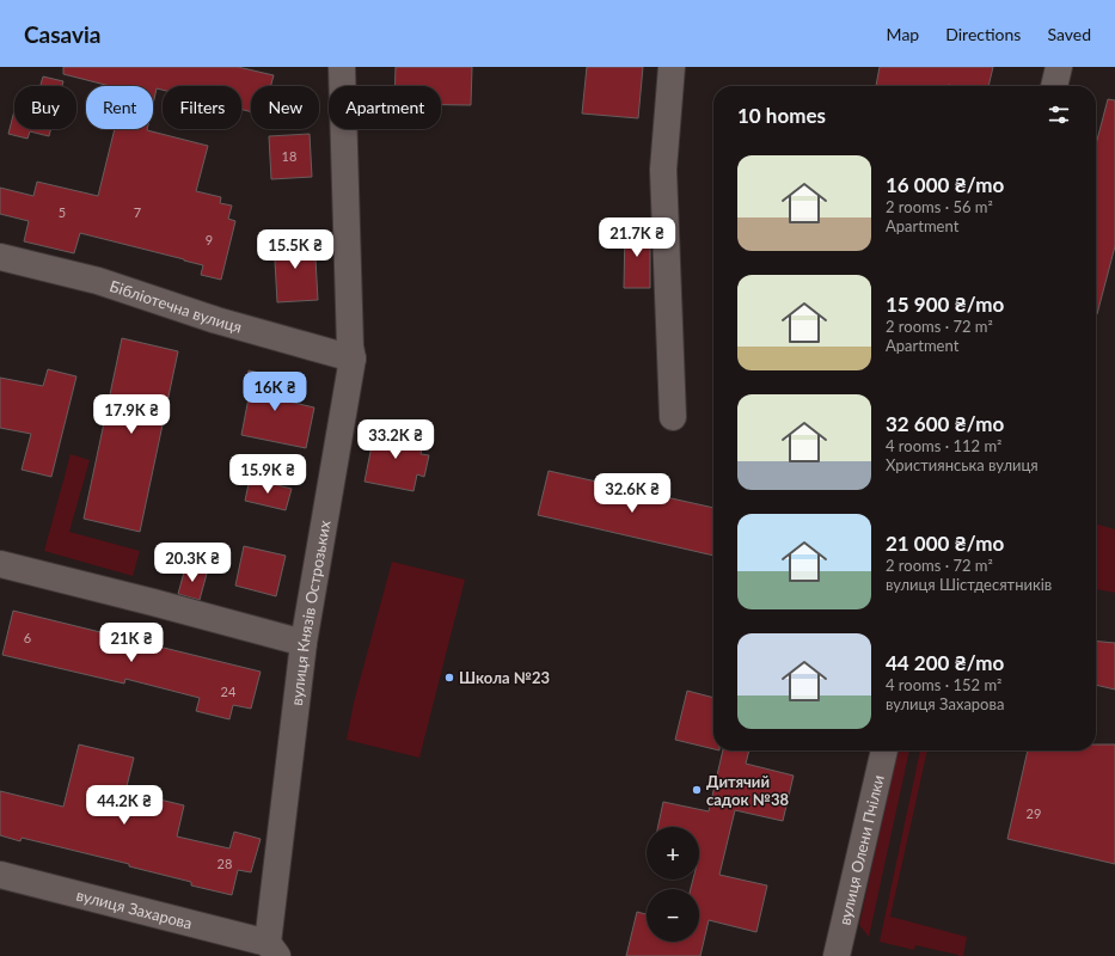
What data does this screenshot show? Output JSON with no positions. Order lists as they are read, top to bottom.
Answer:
{
  "streets": {
    "street": [
      "Бібліотечна вулиця",
      "вулиця Князів Острозьких",
      "вулиця Олени Пчілки",
      "вулиця Захарова"
    ]
  },
  "crossings": [
    ["Бібліотечна вулиця", "вулиця Князів Острозьких"],
    ["вулиця Князів Острозьких", "вулиця Захарова"]
  ],
  "places": ["Школа №23", "Дитячий садок №38"],
  "house_numbers": [
    "18",
    "5",
    "7",
    "9",
    "6",
    "24",
    "29",
    "28"
  ],
  "page": {
    "header": "Casavia",
    "nav": ["Map", "Directions", "Saved"],
    "chip": [
      "Buy",
      "Rent",
      "Filters",
      "New",
      "Apartment"
    ],
    "heading": "10 homes",
    "list": [
      {
        "name": "16 000 ₴/mo",
        "note": "2 rooms · 56 m² · Apartment"
      },
      {
        "name": "15 900 ₴/mo",
        "note": "2 rooms · 72 m² · Apartment"
      },
      {
        "name": "32 600 ₴/mo",
        "note": "4 rooms · 112 m² · Християнська вулиця"
      },
      {
        "name": "21 000 ₴/mo",
        "note": "2 rooms · 72 m² · вулиця Шістдесятників"
      },
      {
        "name": "44 200 ₴/mo",
        "note": "4 rooms · 152 m² · вулиця Захарова"
      }
    ],
    "price": [
      "21.7K ₴",
      "15.5K ₴",
      "16K ₴",
      "17.9K ₴",
      "33.2K ₴",
      "15.9K ₴",
      "32.6K ₴",
      "20.3K ₴",
      "21K ₴",
      "44.2K ₴"
    ],
    "map_buttons": ["+", "−"]
  }
}
